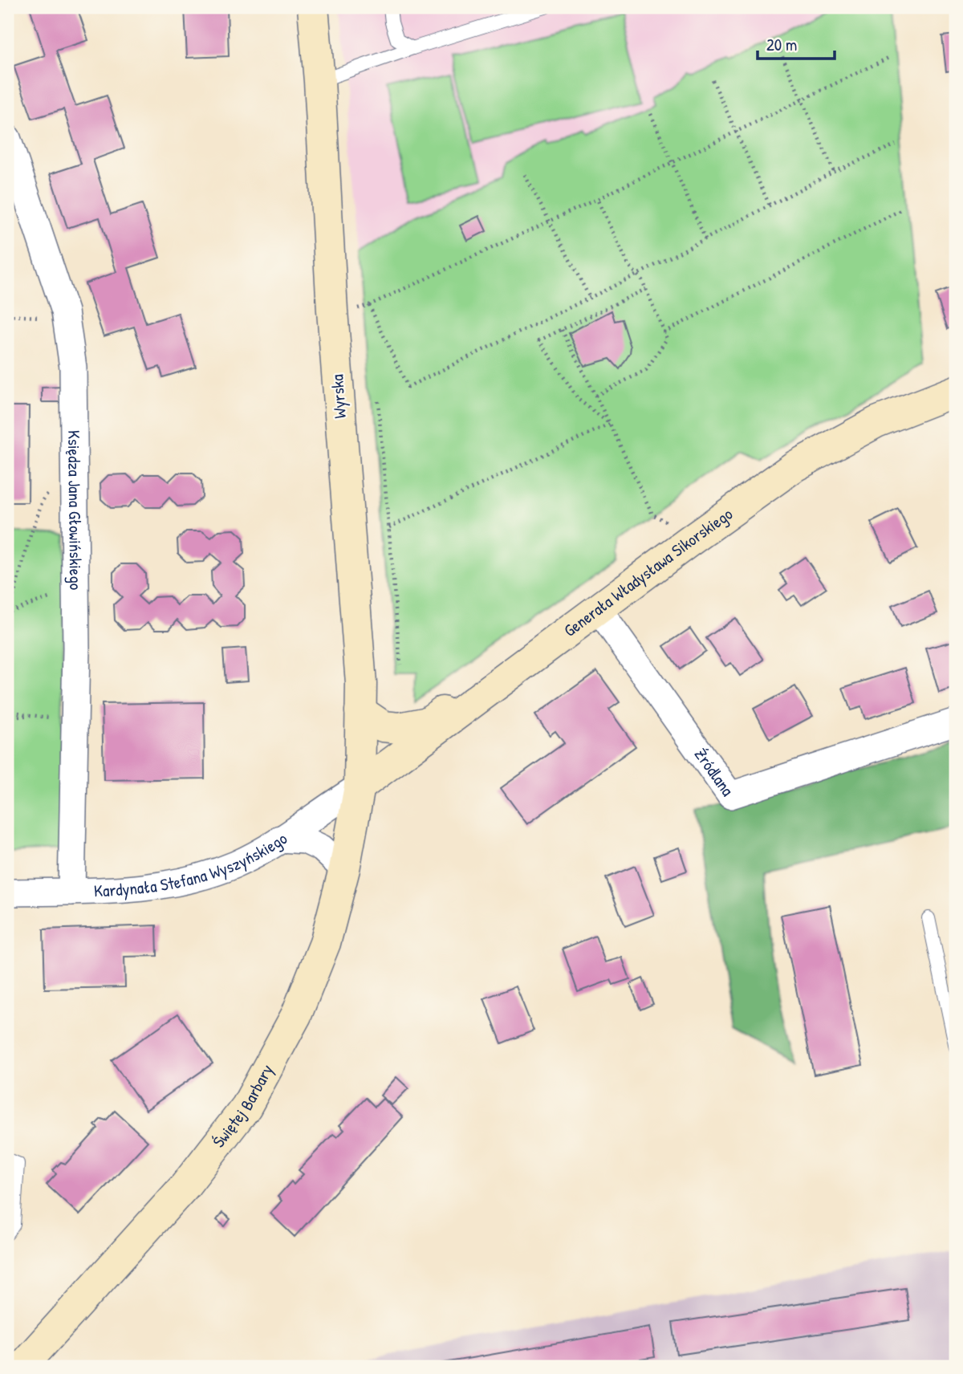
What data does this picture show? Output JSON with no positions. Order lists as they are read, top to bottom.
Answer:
{
  "streets": {
    "street": [
      "Wyrska",
      "Księdza Jana Głowińskiego",
      "Generała Władysława Sikorskiego",
      "Źródlana",
      "Kardynała Stefana Wyszyńskiego",
      "Świętej Barbary"
    ]
  },
  "crossings": [
    ["Wyrska", "Generała Władysława Sikorskiego"],
    ["Wyrska", "Kardynała Stefana Wyszyńskiego"],
    ["Wyrska", "Świętej Barbary"],
    ["Księdza Jana Głowińskiego", "Kardynała Stefana Wyszyńskiego"],
    ["Generała Władysława Sikorskiego", "Źródlana"],
    ["Generała Władysława Sikorskiego", "Kardynała Stefana Wyszyńskiego"],
    ["Generała Władysława Sikorskiego", "Świętej Barbary"],
    ["Kardynała Stefana Wyszyńskiego", "Świętej Barbary"]
  ],
  "scale_bar": "20 m"
}
